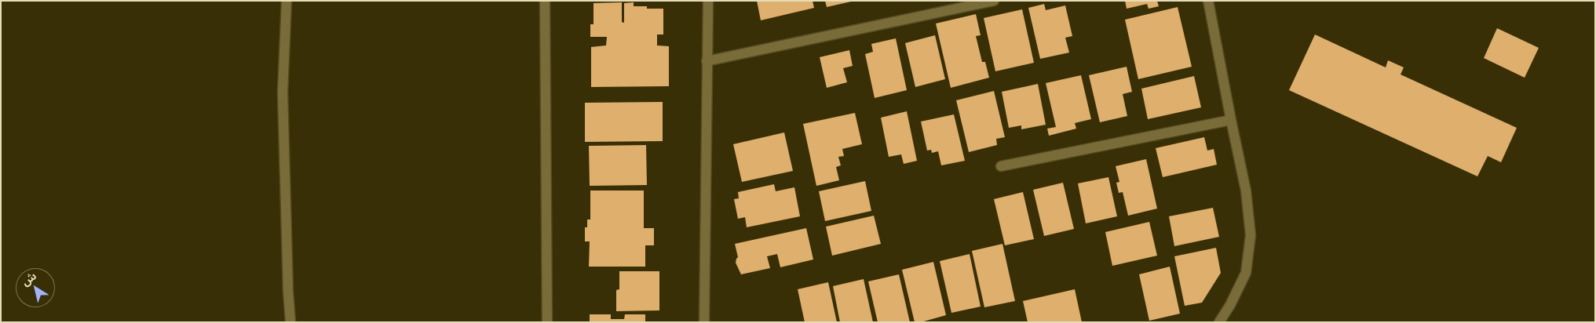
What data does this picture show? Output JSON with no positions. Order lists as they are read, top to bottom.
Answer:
{
  "north": "top left"
}
